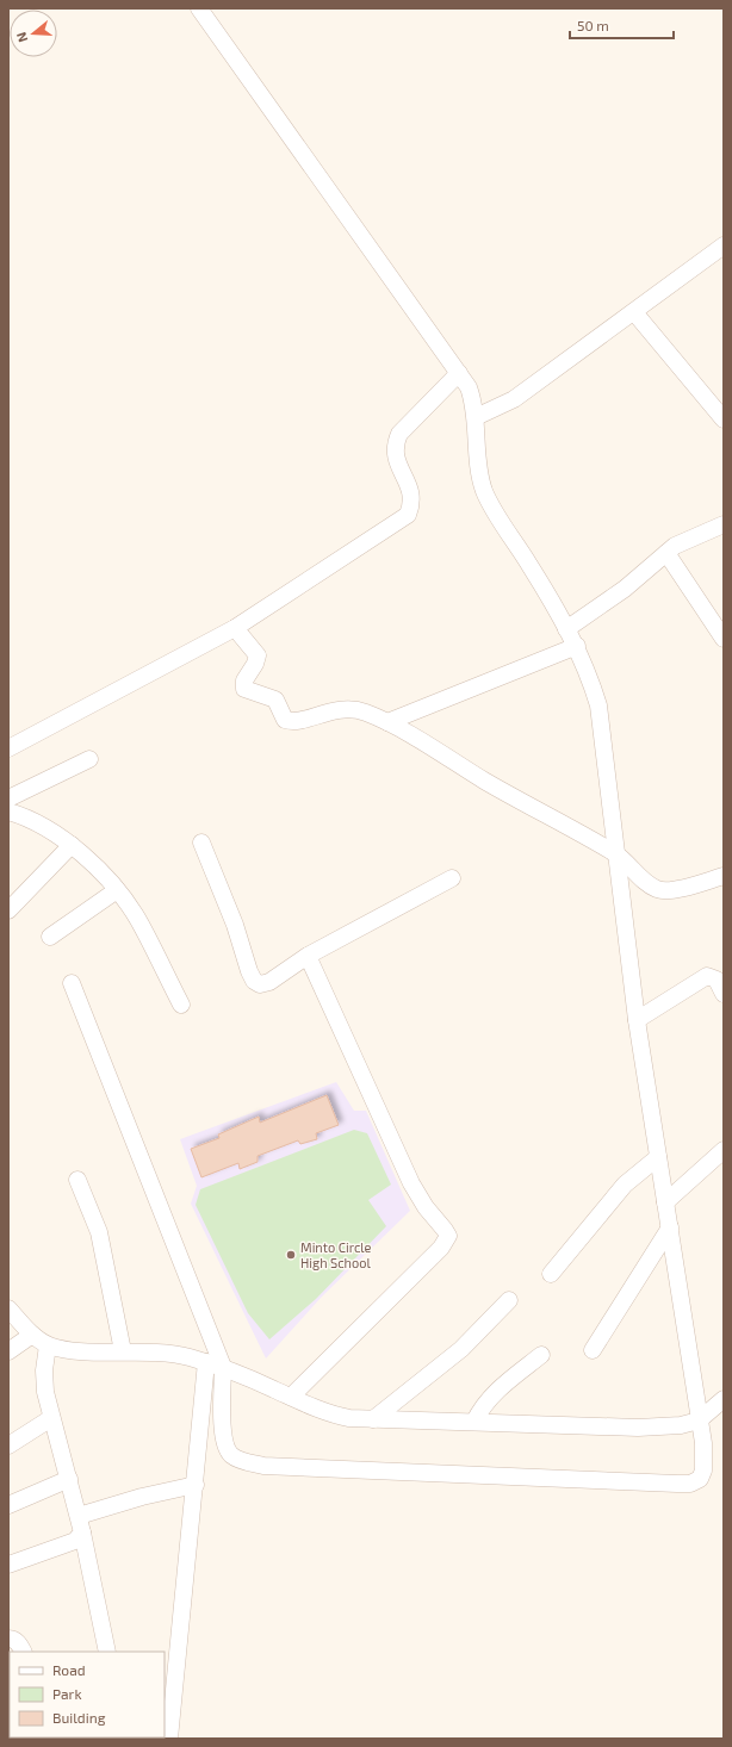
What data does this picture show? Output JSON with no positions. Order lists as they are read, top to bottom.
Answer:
{
  "places": ["Minto Circle High School"],
  "legend": ["Road", "Park", "Building"],
  "scale_bar": "50 m",
  "north": "left"
}
